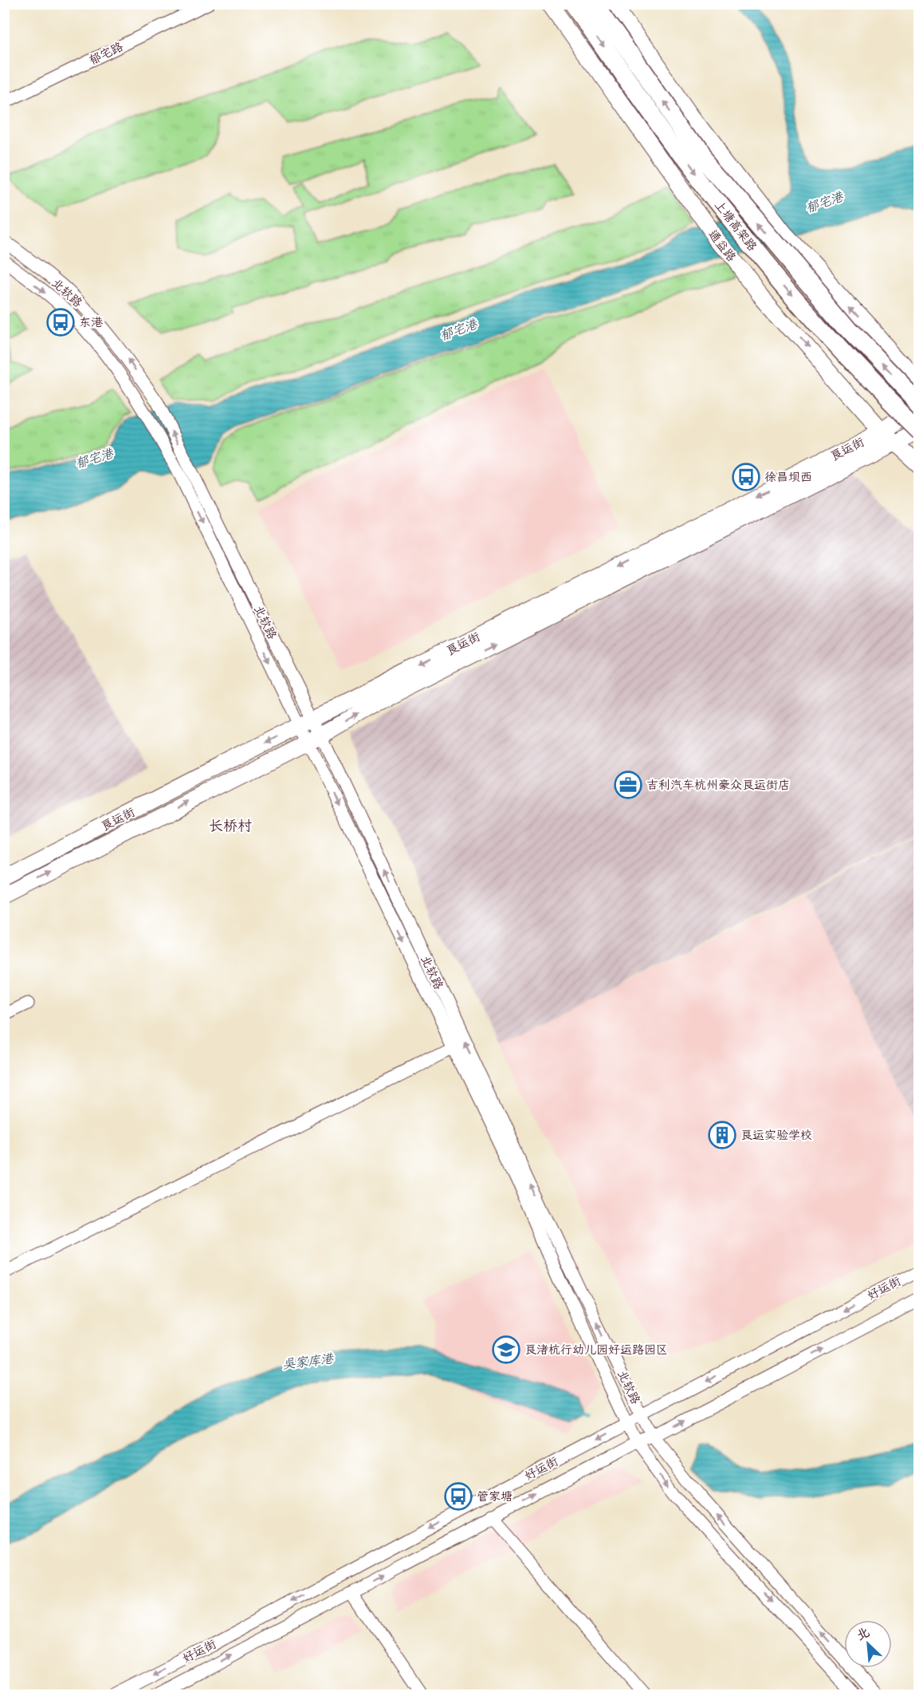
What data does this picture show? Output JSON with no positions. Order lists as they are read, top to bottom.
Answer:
{
  "streets": {
    "highway": ["上塘高架路"],
    "main road": ["通益路", "良运街"],
    "street": ["郁宅路", "北软路", "好运街"]
  },
  "crossings": [
    ["上塘高架路", "良运街"],
    ["通益路", "良运街"],
    ["北软路", "良运街"],
    ["北软路", "好运街"]
  ],
  "districts": ["长桥村"],
  "water": ["郁宅港", "吴家库港"],
  "places": {
    "bus stop": ["东港", "徐昌坝西", "管家塘"],
    "office": ["吉利汽车杭州豪众良运街店"],
    "building": ["良运实验学校"],
    "school or university": ["良渚杭行幼儿园好运路园区"]
  },
  "north": "top left"
}
